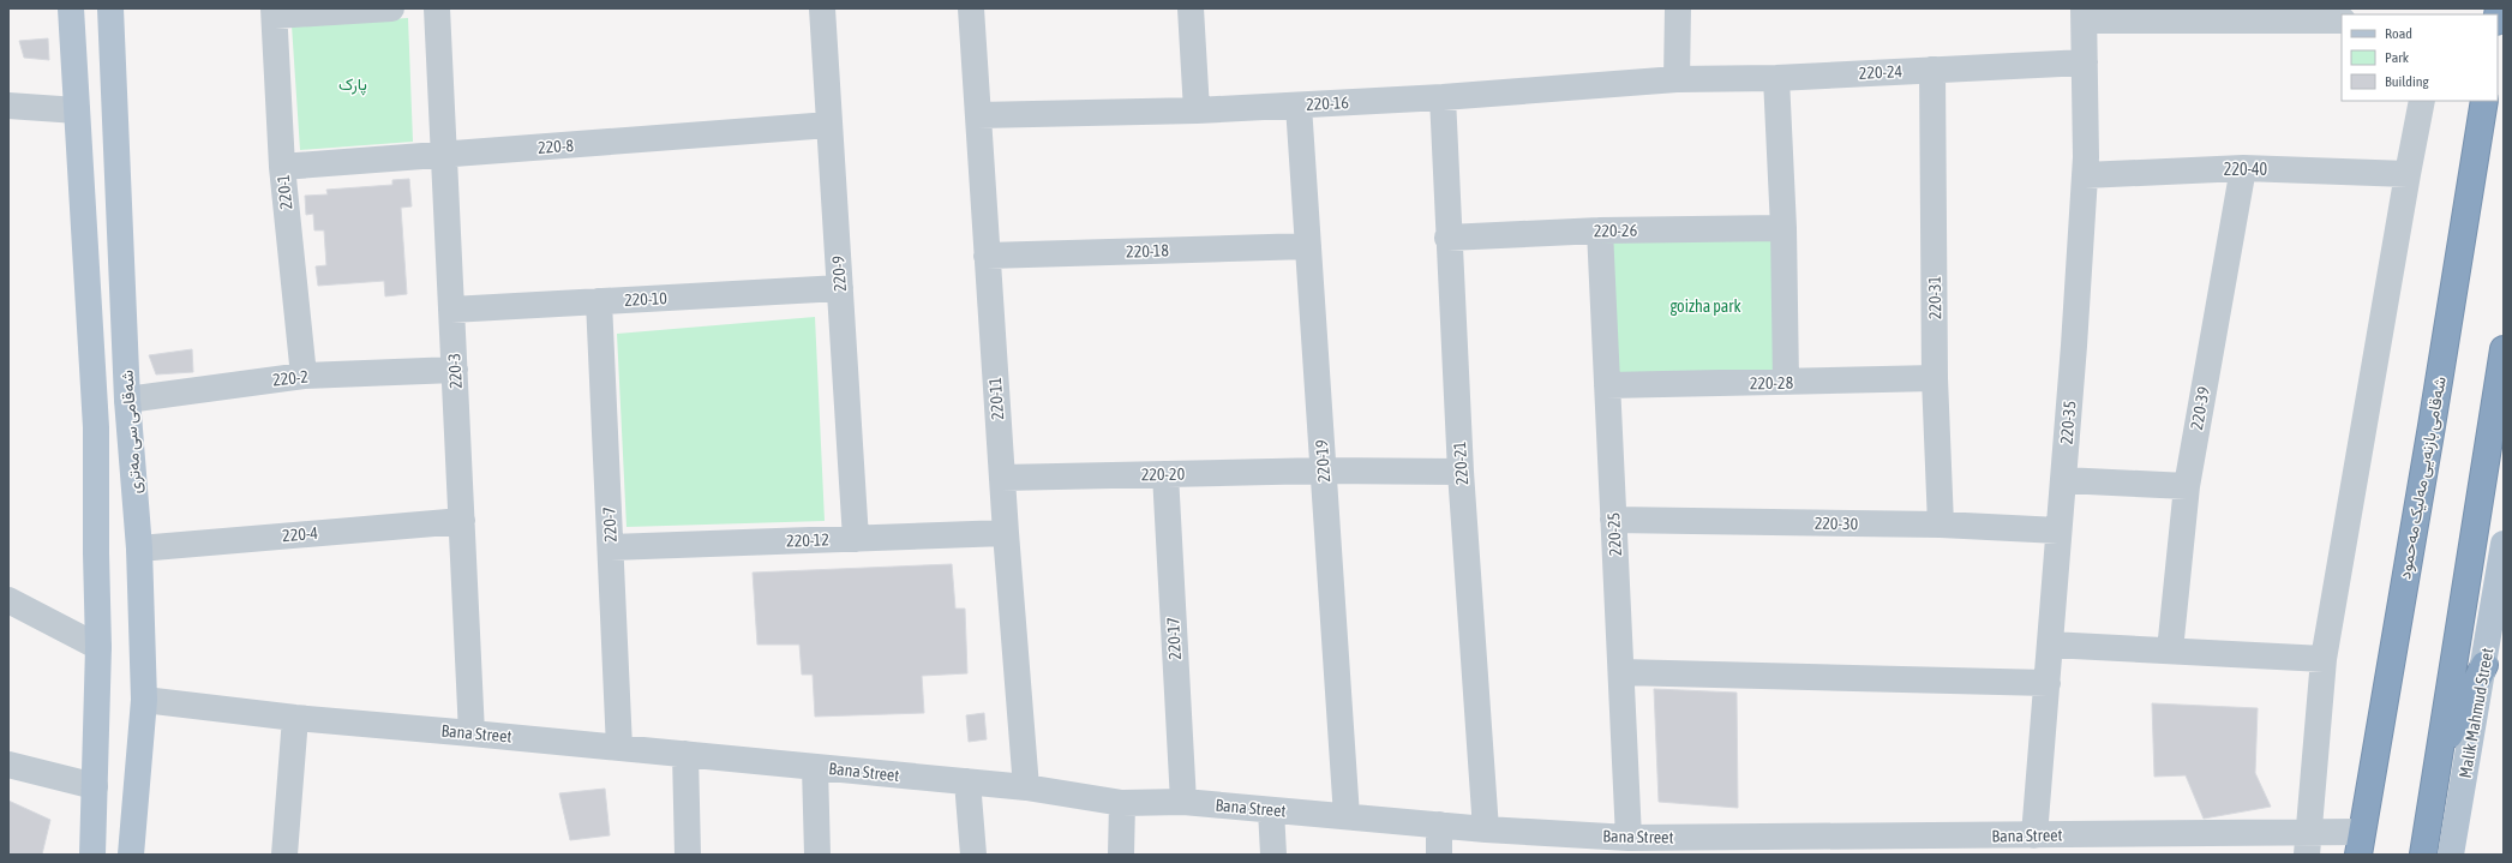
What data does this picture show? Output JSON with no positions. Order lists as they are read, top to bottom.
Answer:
{
  "streets": {
    "highway": ["شەقامی بازنەیی مەلیک مەحمود"],
    "main road": ["شەقامی سی مەتری", "Malik Mahmud Street"],
    "street": [
      "220-24",
      "220-16",
      "220-8",
      "220-40",
      "220-1",
      "220-26",
      "220-18",
      "220-9",
      "220-31",
      "220-10",
      "220-3",
      "220-2",
      "220-28",
      "220-11",
      "220-39",
      "220-35",
      "220-19",
      "220-21",
      "220-20",
      "220-30",
      "220-7",
      "220-4",
      "220-25",
      "220-12",
      "220-17",
      "Bana Street"
    ]
  },
  "crossings": [
    ["220-24", "220-16"],
    ["220-24", "220-31"],
    ["220-24", "220-35"],
    ["220-16", "220-11"],
    ["220-16", "220-19"],
    ["220-16", "220-21"],
    ["220-8", "220-1"],
    ["220-8", "220-9"],
    ["220-8", "220-3"],
    ["220-40", "220-39"],
    ["220-40", "220-35"],
    ["220-1", "220-2"],
    ["220-26", "220-21"],
    ["220-26", "220-25"],
    ["220-18", "220-11"],
    ["220-18", "220-19"],
    ["220-9", "220-10"],
    ["220-9", "220-12"],
    ["220-31", "220-28"],
    ["220-31", "220-30"],
    ["220-10", "220-3"],
    ["220-10", "220-7"],
    ["220-3", "220-2"],
    ["220-3", "220-4"],
    ["220-3", "Bana Street"],
    ["220-2", "شەقامی سی مەتری"],
    ["220-28", "220-25"],
    ["220-11", "220-20"],
    ["220-11", "220-12"],
    ["220-11", "Bana Street"],
    ["220-35", "220-30"],
    ["220-35", "Bana Street"],
    ["شەقامی سی مەتری", "220-4"],
    ["شەقامی سی مەتری", "Bana Street"],
    ["220-19", "220-20"],
    ["220-19", "Bana Street"],
    ["220-21", "220-20"],
    ["220-21", "Bana Street"],
    ["220-20", "220-17"],
    ["شەقامی بازنەیی مەلیک مەحمود", "Bana Street"],
    ["220-30", "220-25"],
    ["220-7", "220-12"],
    ["220-7", "Bana Street"],
    ["220-25", "Bana Street"],
    ["220-17", "Bana Street"]
  ],
  "parks": ["پارک", "goizha park"],
  "legend": ["Road", "Park", "Building"]
}
